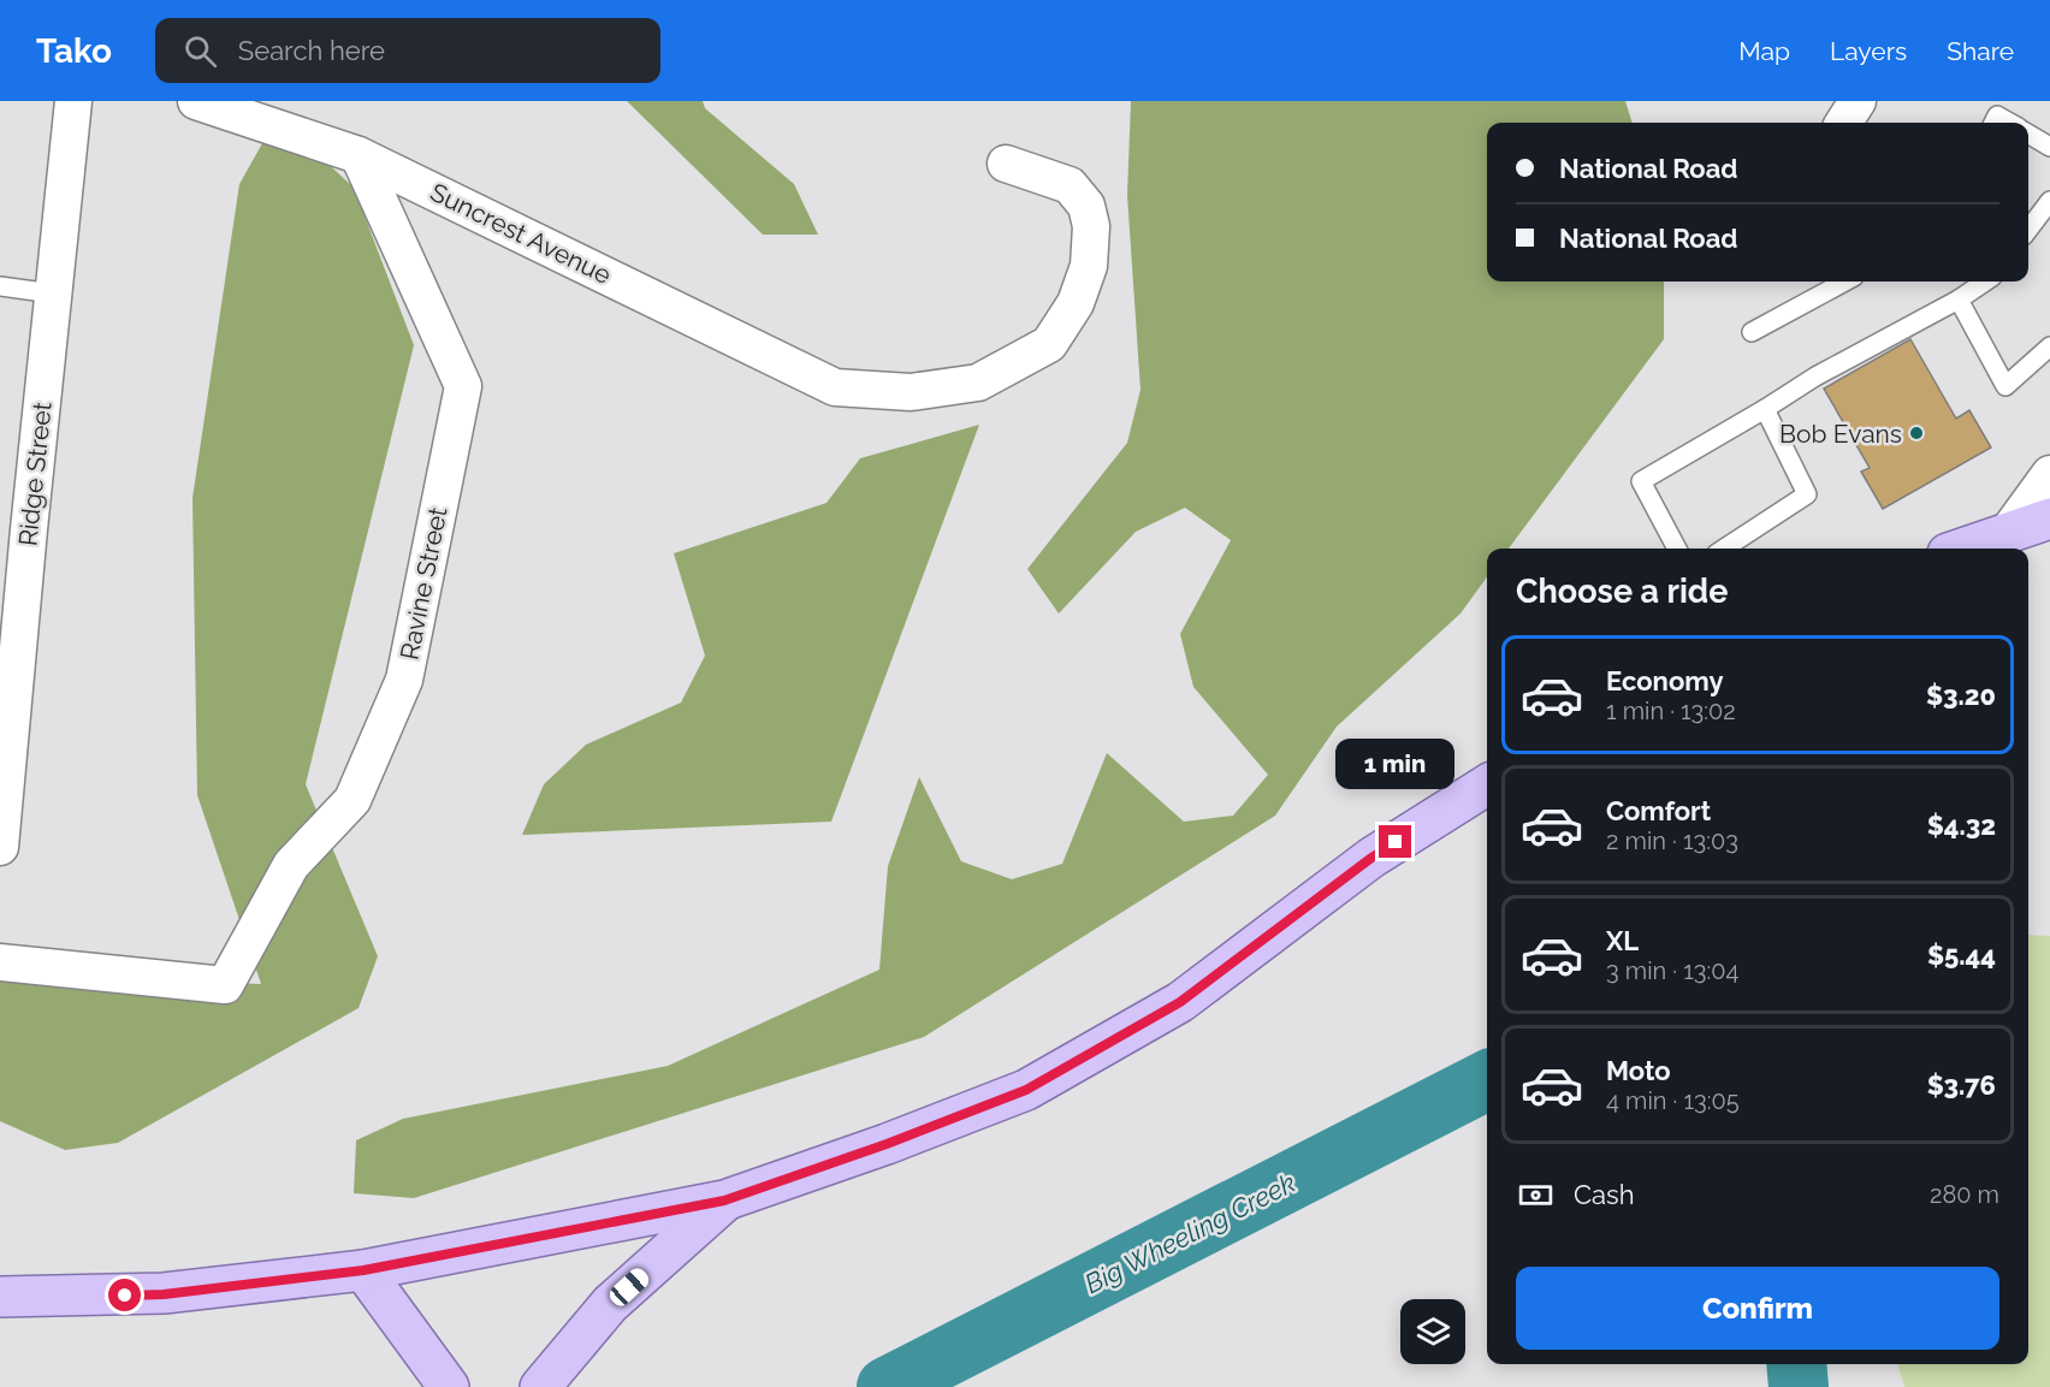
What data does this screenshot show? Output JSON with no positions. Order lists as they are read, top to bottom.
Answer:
{
  "streets": {
    "street": ["Suncrest Avenue", "Ridge Street", "Ravine Street"]
  },
  "crossings": [
    ["Suncrest Avenue", "Ravine Street"]
  ],
  "water": ["Big Wheeling Creek"],
  "places": ["Bob Evans"],
  "page": {
    "header": "Tako",
    "search": "Search here",
    "nav": ["Map", "Layers", "Share"],
    "banner": ["National Road", "National Road"],
    "heading": "Choose a ride",
    "list": [
      {
        "name": "Economy",
        "note": "1 min · 13:02",
        "value": "$3.20"
      },
      {
        "name": "Comfort",
        "note": "2 min · 13:03",
        "value": "$4.32"
      },
      {
        "name": "XL",
        "note": "3 min · 13:04",
        "value": "$5.44"
      },
      {
        "name": "Moto",
        "note": "4 min · 13:05",
        "value": "$3.76"
      }
    ],
    "bubble": "1 min",
    "pay": ["Cash", "280 m"],
    "buttons": "Confirm"
  }
}
